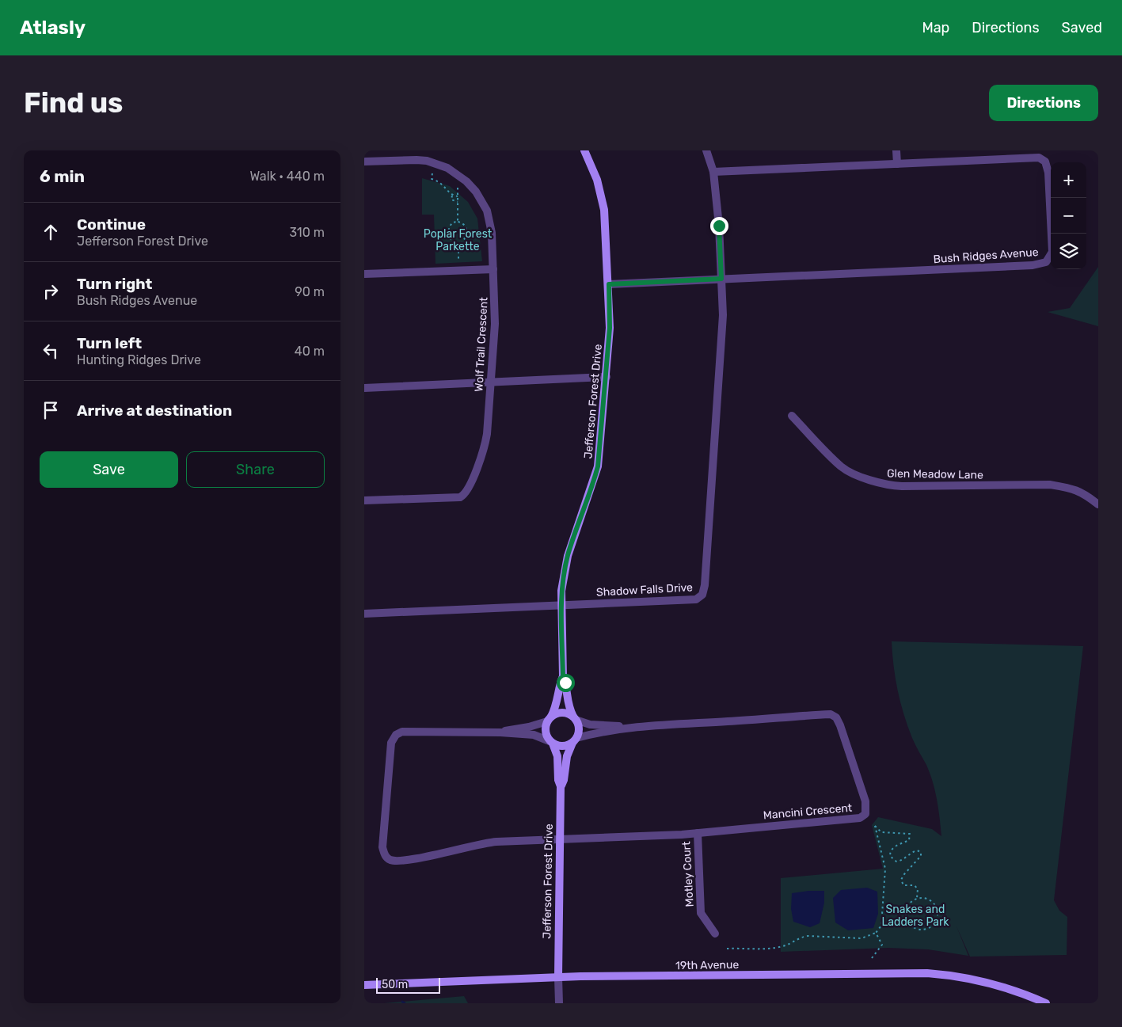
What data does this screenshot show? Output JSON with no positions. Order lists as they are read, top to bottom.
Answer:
{
  "streets": {
    "street": [
      "Bush Ridges Avenue",
      "Wolf Trail Crescent",
      "Jefferson Forest Drive",
      "Glen Meadow Lane",
      "Shadow Falls Drive",
      "Mancini Crescent",
      "Motley Court",
      "19th Avenue"
    ]
  },
  "crossings": [
    ["Bush Ridges Avenue", "Jefferson Forest Drive"],
    ["Bush Ridges Avenue", "Shadow Falls Drive"],
    ["Jefferson Forest Drive", "Shadow Falls Drive"],
    ["Jefferson Forest Drive", "Mancini Crescent"],
    ["Jefferson Forest Drive", "19th Avenue"],
    ["Mancini Crescent", "Motley Court"]
  ],
  "parks": ["Poplar Forest Parkette", "Snakes and Ladders Park"],
  "scale_bar": "50 m",
  "page": {
    "header": "Atlasly",
    "nav": ["Map", "Directions", "Saved"],
    "buttons": [
      "Directions",
      ["Save", "Share"]
    ],
    "title": "Find us",
    "heading": ["6 min", "Walk · 440 m"],
    "map_buttons": ["+", "−"],
    "list": [
      ["Continue", "Jefferson Forest Drive", "310 m"],
      ["Turn right", "Bush Ridges Avenue", "90 m"],
      ["Turn left", "Hunting Ridges Drive", "40 m"],
      "Arrive at destination"
    ],
    "scale": "50 m"
  }
}
